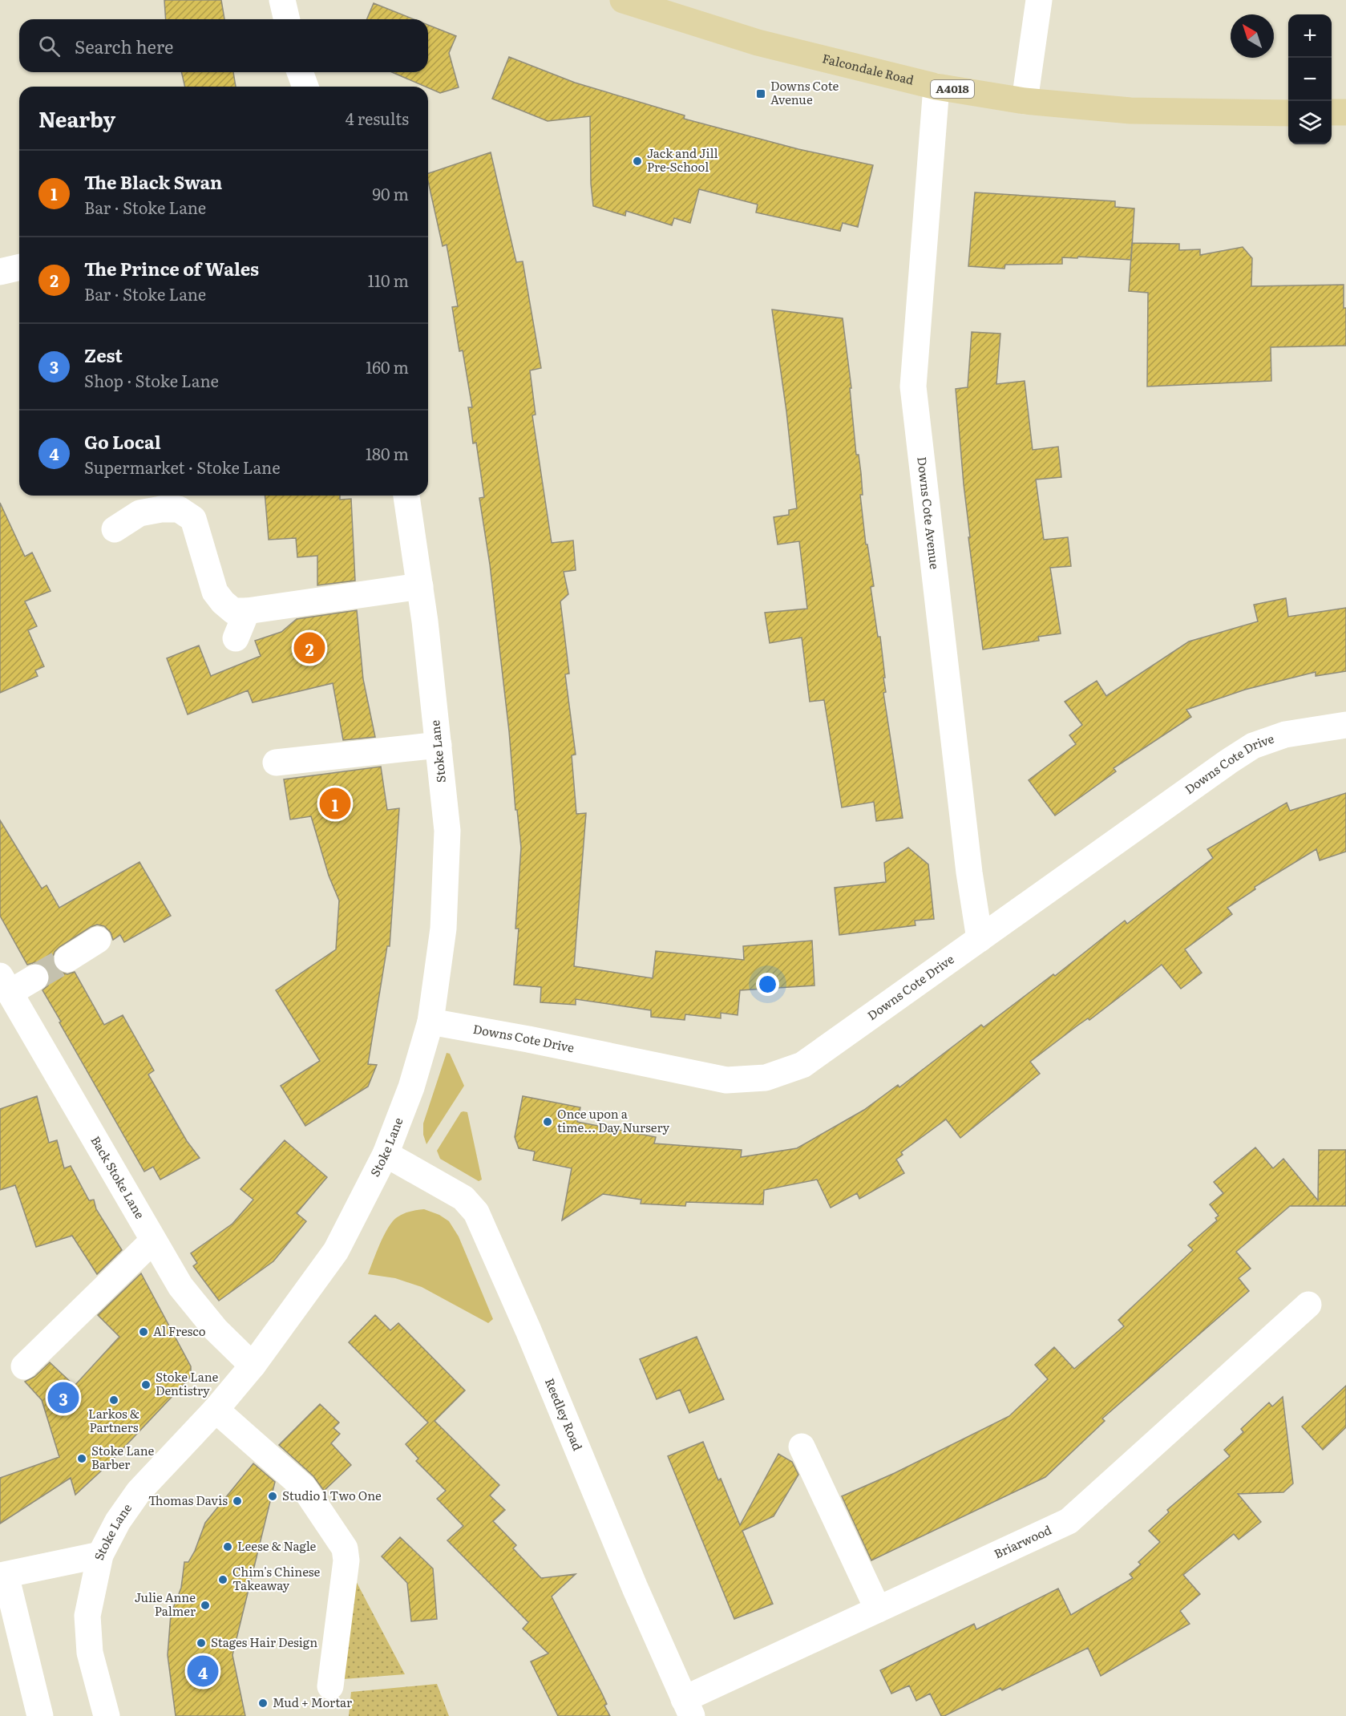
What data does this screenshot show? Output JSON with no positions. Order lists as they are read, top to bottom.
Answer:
{
  "streets": {
    "main road": ["Falcondale Road", "A4018"],
    "street": [
      "Downs Cote Avenue",
      "Stoke Lane",
      "Downs Cote Drive",
      "Back Stoke Lane",
      "Reedley Road",
      "Briarwood"
    ]
  },
  "crossings": [
    ["Falcondale Road", "Downs Cote Avenue"],
    ["Downs Cote Avenue", "Downs Cote Drive"],
    ["Stoke Lane", "Downs Cote Drive"],
    ["Stoke Lane", "Back Stoke Lane"],
    ["Stoke Lane", "Reedley Road"],
    ["Reedley Road", "Briarwood"]
  ],
  "places": {
    "transit": ["Downs Cote Avenue"],
    "other": [
      "Jack and Jill Pre-School",
      "Once upon a time... Day Nursery",
      "Al Fresco",
      "Stoke Lane Dentistry",
      "Larkos & Partners",
      "Stoke Lane Barber",
      "Studio 1 Two One",
      "Thomas Davis",
      "Leese & Nagle",
      "Chim's Chinese Takeaway",
      "Julie Anne Palmer",
      "Stages Hair Design",
      "Mud + Mortar"
    ]
  },
  "north": "top left",
  "page": {
    "map_buttons": ["+", "−"],
    "search": "Search here",
    "heading": ["Nearby", "4 results"],
    "list": [
      {
        "mark": "1",
        "name": "The Black Swan",
        "note": "Bar · Stoke Lane",
        "value": "90 m"
      },
      {
        "mark": "2",
        "name": "The Prince of Wales",
        "note": "Bar · Stoke Lane",
        "value": "110 m"
      },
      {
        "mark": "3",
        "name": "Zest",
        "note": "Shop · Stoke Lane",
        "value": "160 m"
      },
      {
        "mark": "4",
        "name": "Go Local",
        "note": "Supermarket · Stoke Lane",
        "value": "180 m"
      }
    ],
    "pins": [
      "2",
      "1",
      "3",
      "4"
    ]
  }
}
